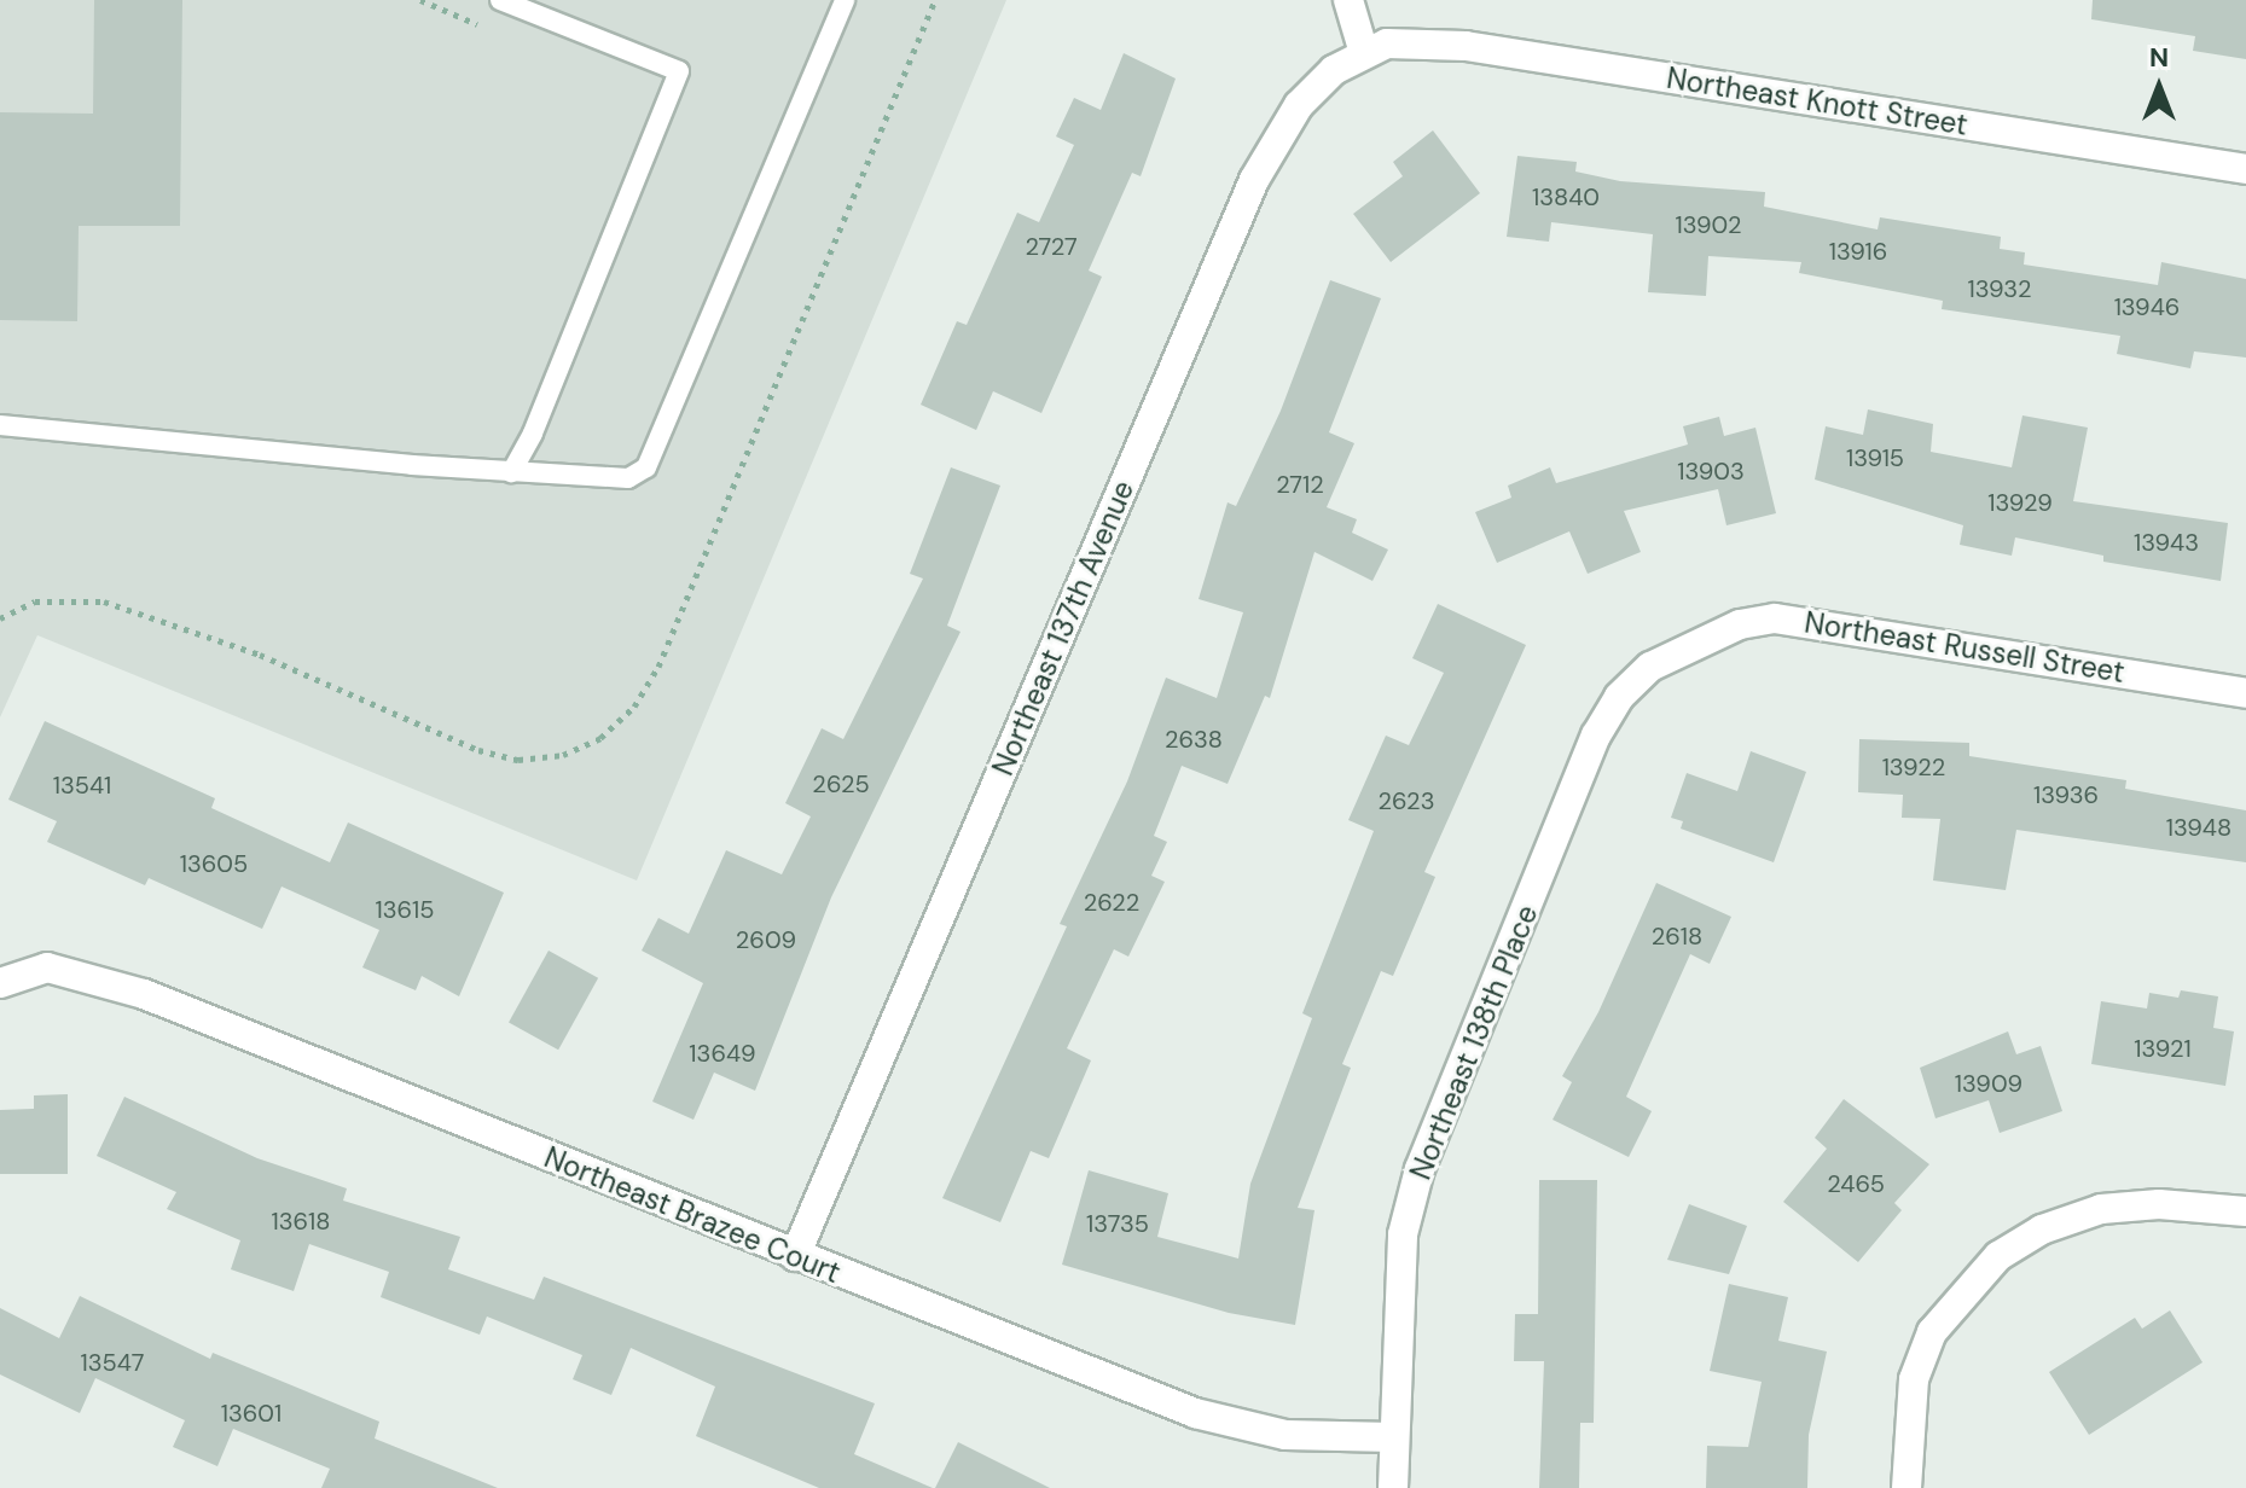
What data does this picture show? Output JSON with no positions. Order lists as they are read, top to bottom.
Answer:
{
  "streets": {
    "street": [
      "Northeast Knott Street",
      "Northeast 137th Avenue",
      "Northeast Russell Street",
      "Northeast 138th Place",
      "Northeast Brazee Court"
    ]
  },
  "crossings": [
    ["Northeast Knott Street", "Northeast 137th Avenue"],
    ["Northeast 137th Avenue", "Northeast Brazee Court"],
    ["Northeast Russell Street", "Northeast 138th Place"],
    ["Northeast 138th Place", "Northeast Brazee Court"]
  ],
  "house_numbers": [
    "13840",
    "13902",
    "2727",
    "13916",
    "13932",
    "13946",
    "13915",
    "13903",
    "2712",
    "13929",
    "13943",
    "2638",
    "13922",
    "2625",
    "13541",
    "13936",
    "2623",
    "13948",
    "13605",
    "2622",
    "13615",
    "2618",
    "2609",
    "13921",
    "13649",
    "13909",
    "2465",
    "13618",
    "13735",
    "13547",
    "13601"
  ],
  "north": "top"
}
